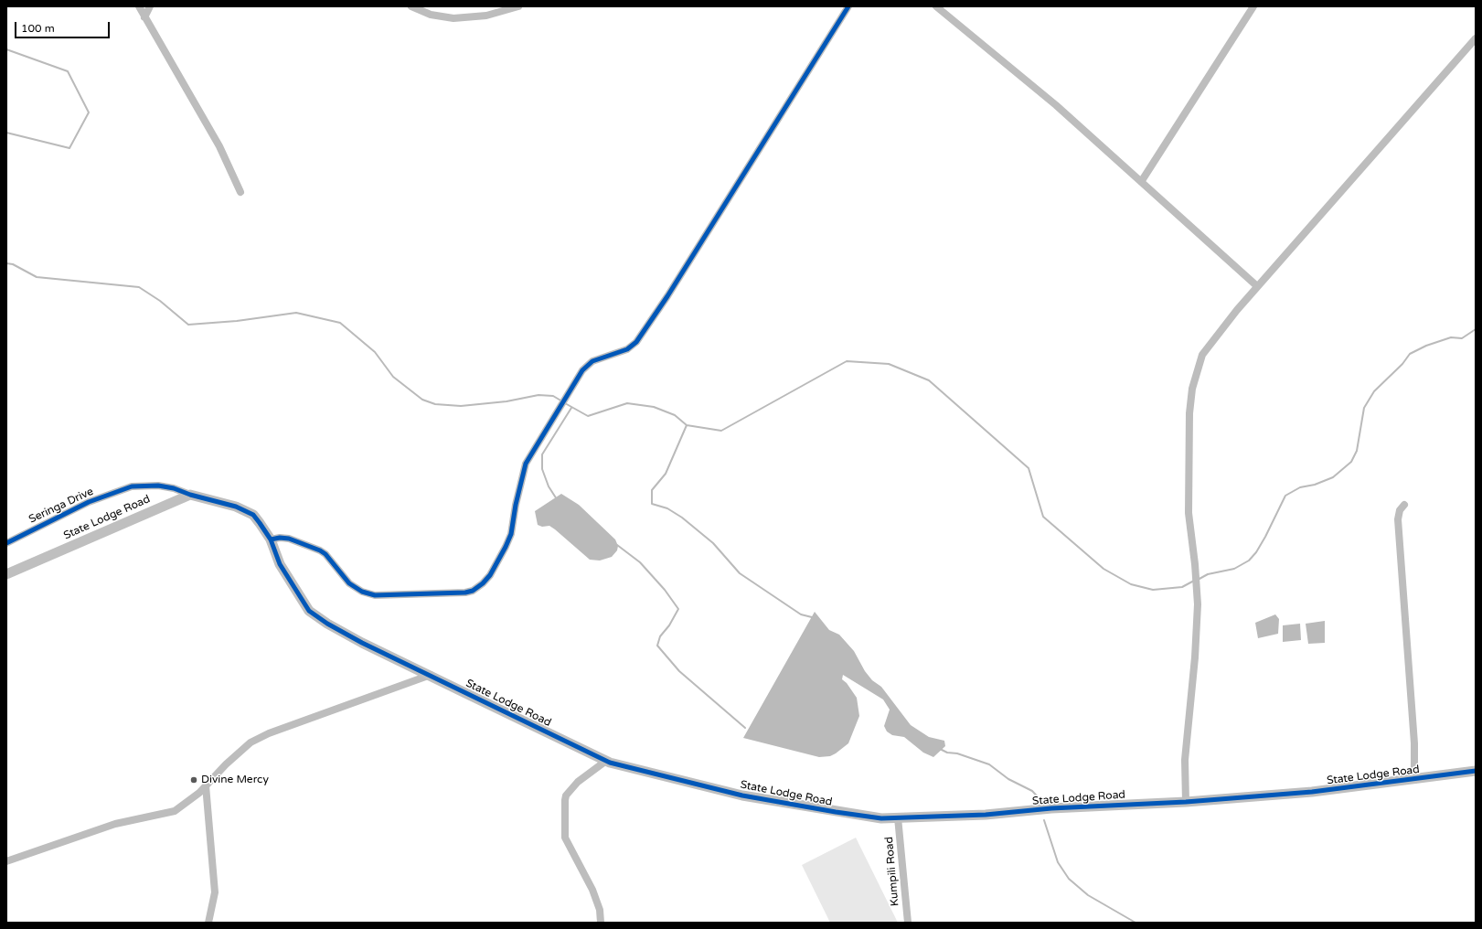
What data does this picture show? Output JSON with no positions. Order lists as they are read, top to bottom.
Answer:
{
  "streets": {
    "street": ["Seringa Drive", "State Lodge Road", "Kumpili Road"]
  },
  "crossings": [
    ["Seringa Drive", "State Lodge Road"],
    ["State Lodge Road", "Kumpili Road"]
  ],
  "places": ["Divine Mercy"],
  "scale_bar": "100 m"
}
